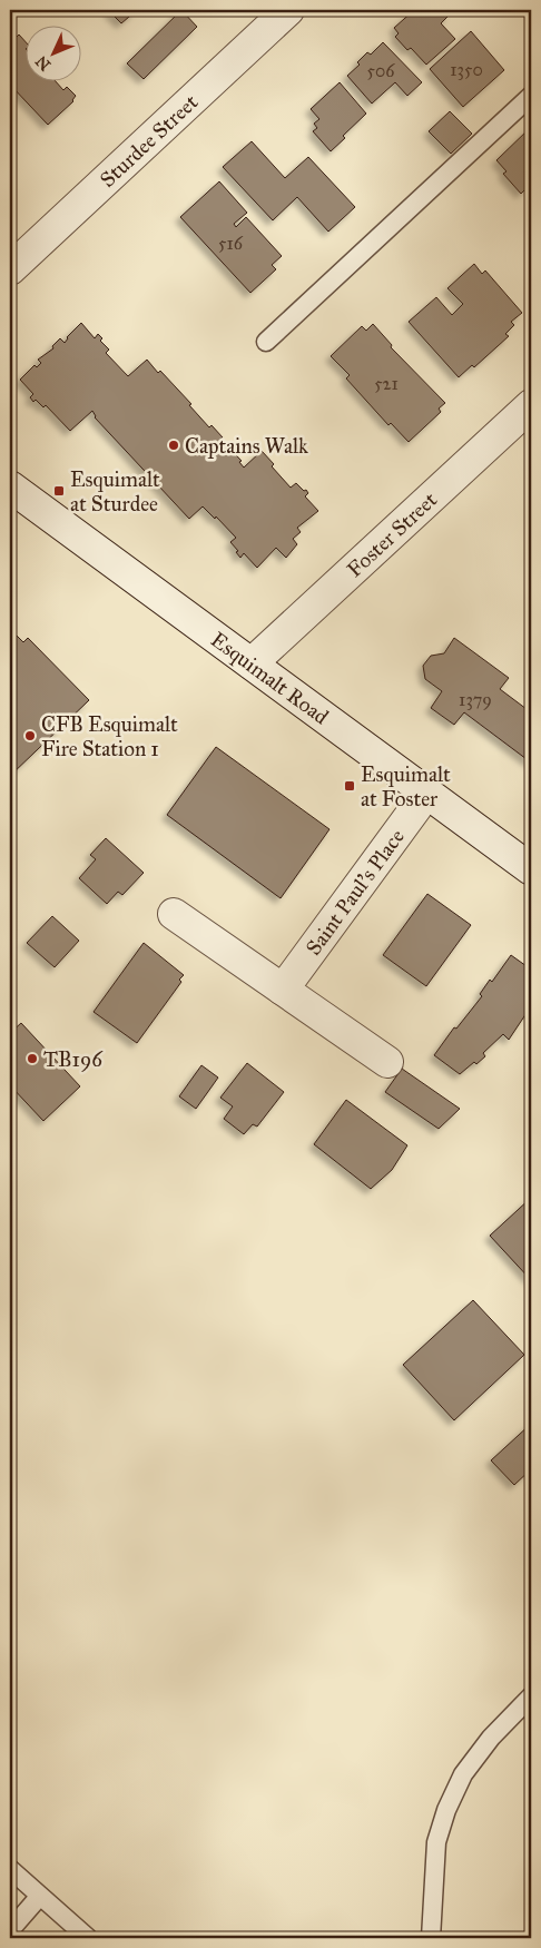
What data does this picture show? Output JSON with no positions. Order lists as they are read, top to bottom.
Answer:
{
  "streets": {
    "street": [
      "Sturdee Street",
      "Foster Street",
      "Esquimalt Road",
      "Saint Paul's Place"
    ]
  },
  "crossings": [
    ["Foster Street", "Esquimalt Road"],
    ["Esquimalt Road", "Saint Paul's Place"]
  ],
  "places": {
    "other": ["Captains Walk", "CFB Esquimalt Fire Station 1", "TB196"],
    "transit": ["Esquimalt at Sturdee", "Esquimalt at Foster"]
  },
  "house_numbers": [
    "1350",
    "506",
    "516",
    "521",
    "1379"
  ],
  "north": "bottom left"
}
